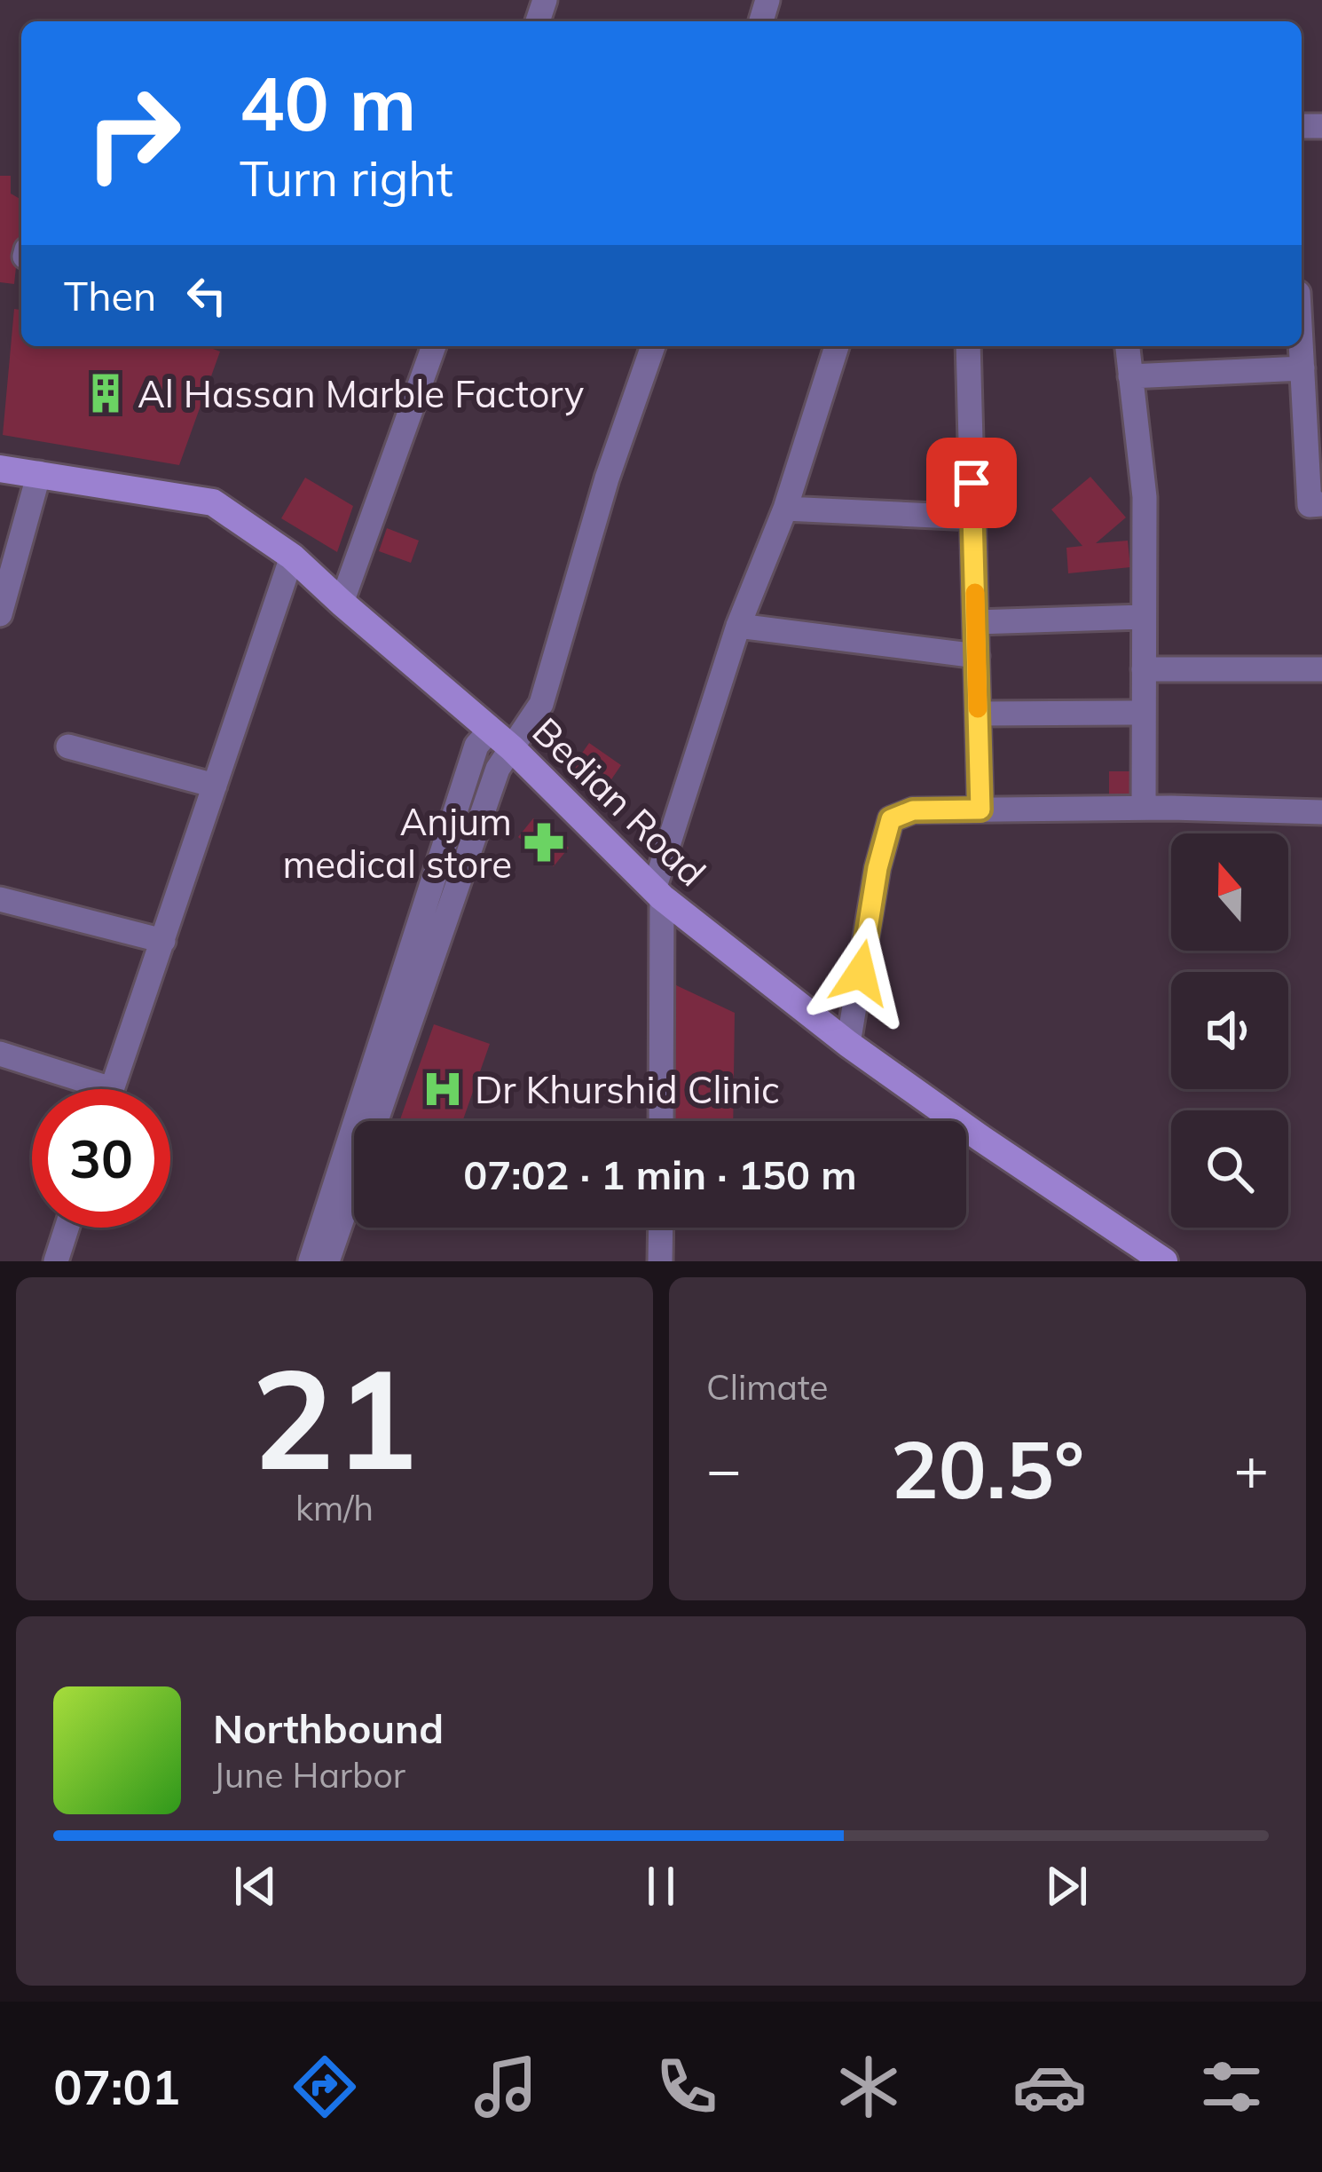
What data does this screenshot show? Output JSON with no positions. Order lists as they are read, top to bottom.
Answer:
{
  "streets": {
    "main road": ["Bedian Road"]
  },
  "places": {
    "building": ["Al Hassan Marble Factory"],
    "pharmacy": ["Anjum medical store"],
    "hospital": ["Dr Khurshid Clinic"]
  },
  "north": "top",
  "page": {
    "turn": ["40 m", "Turn right"],
    "then": "Then",
    "limit": "30",
    "trip": "07:02 · 1 min · 150 m",
    "tile": [
      ["21", "km/h"],
      "Climate"
    ],
    "heat": ["−", "20.5°", "+"],
    "song": ["Northbound", "June Harbor"],
    "tabs": "07:01"
  }
}
